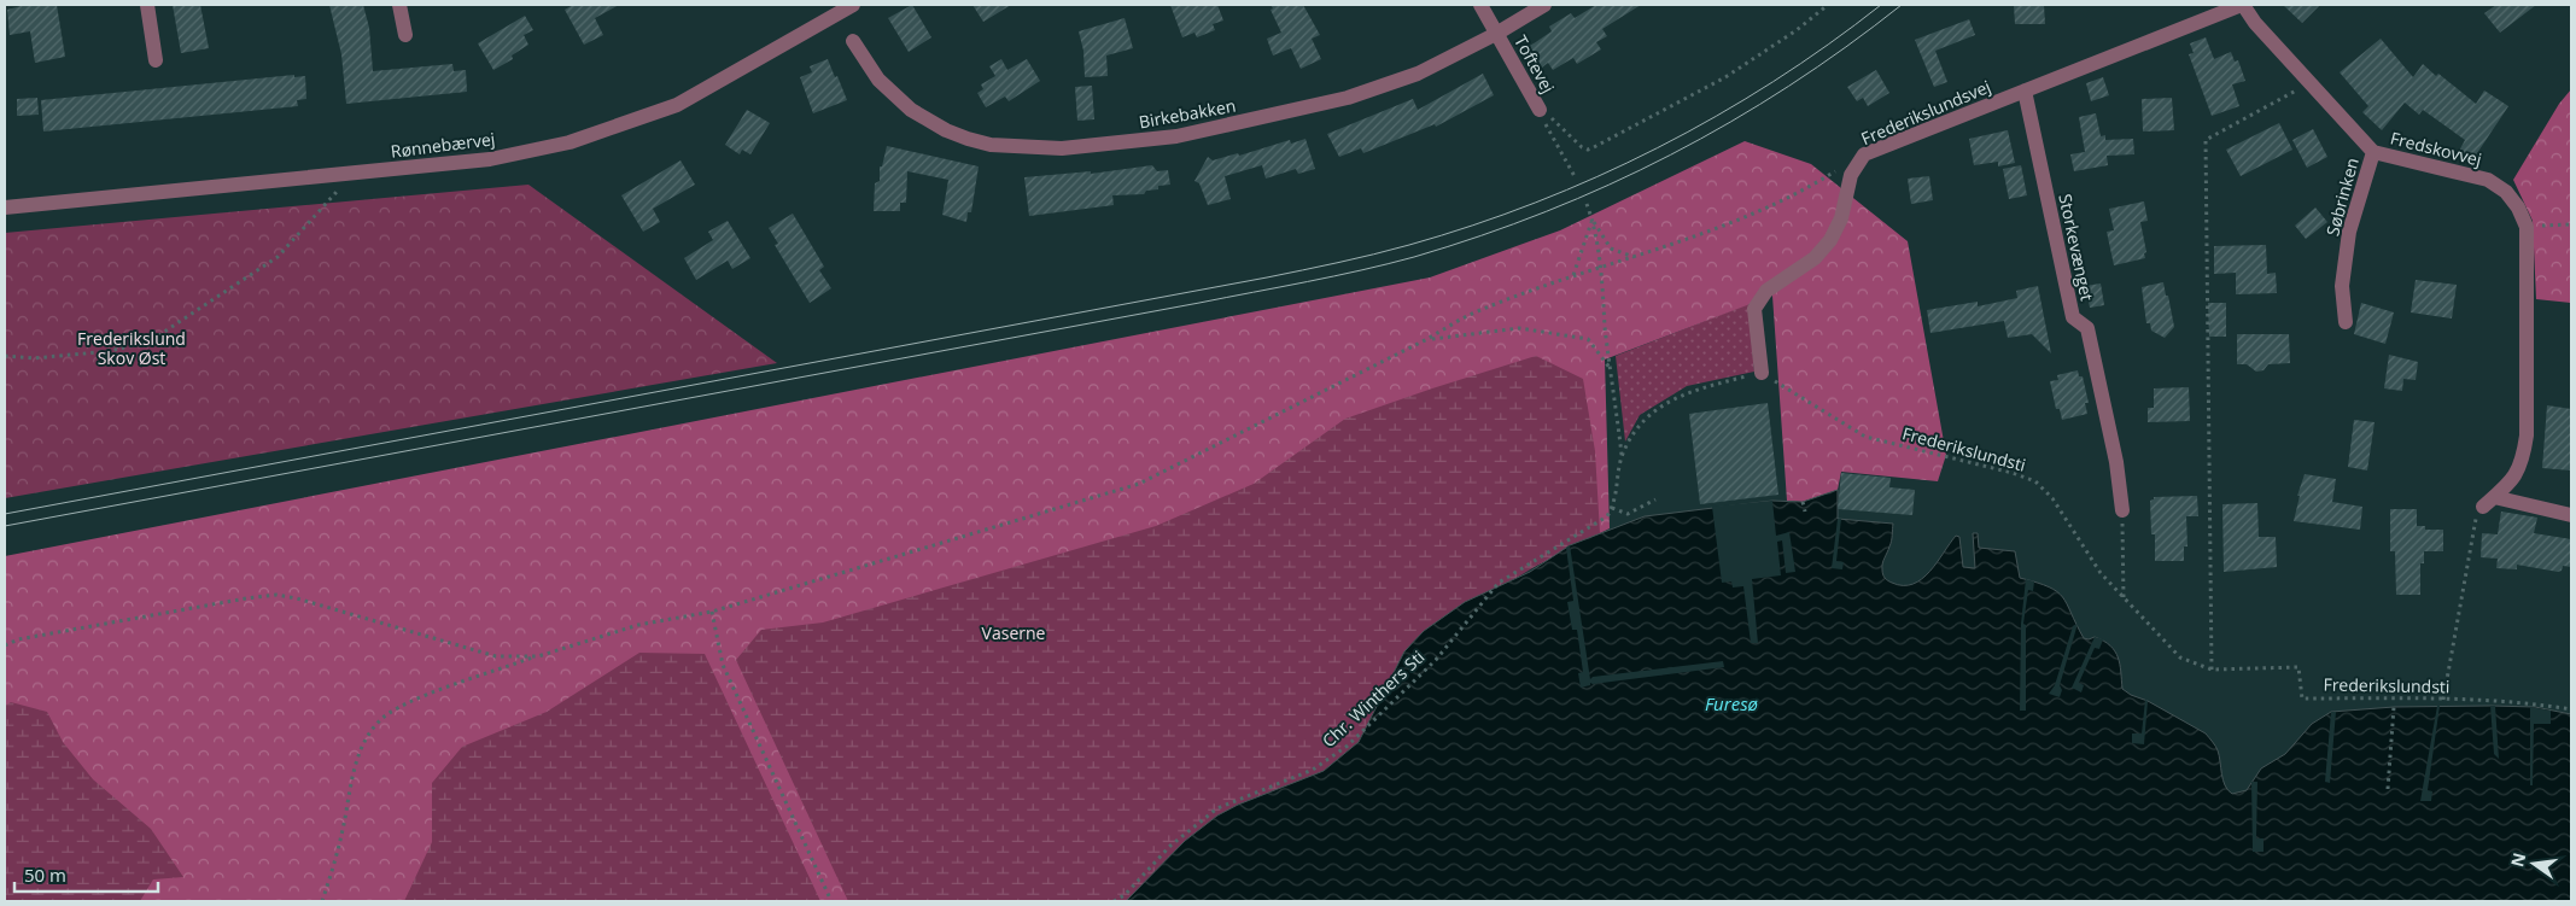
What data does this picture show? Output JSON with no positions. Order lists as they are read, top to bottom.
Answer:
{
  "streets": {
    "street": [
      "Toftevej",
      "Frederikslundsvej",
      "Birkebakken",
      "Rønnebærvej",
      "Fredskovvej",
      "Søbrinken",
      "Storkevænget"
    ],
    "path": ["Frederikslundsti", "Chr. Winthers Sti"]
  },
  "crossings": [
    ["Toftevej", "Birkebakken"],
    ["Frederikslundsvej", "Fredskovvej"],
    ["Frederikslundsvej", "Storkevænget"],
    ["Frederikslundsvej", "Frederikslundsti"],
    ["Fredskovvej", "Søbrinken"]
  ],
  "water": ["Furesø"],
  "parks": ["Frederikslund Skov Øst", "Vaserne"],
  "scale_bar": "50 m",
  "north": "left"
}
